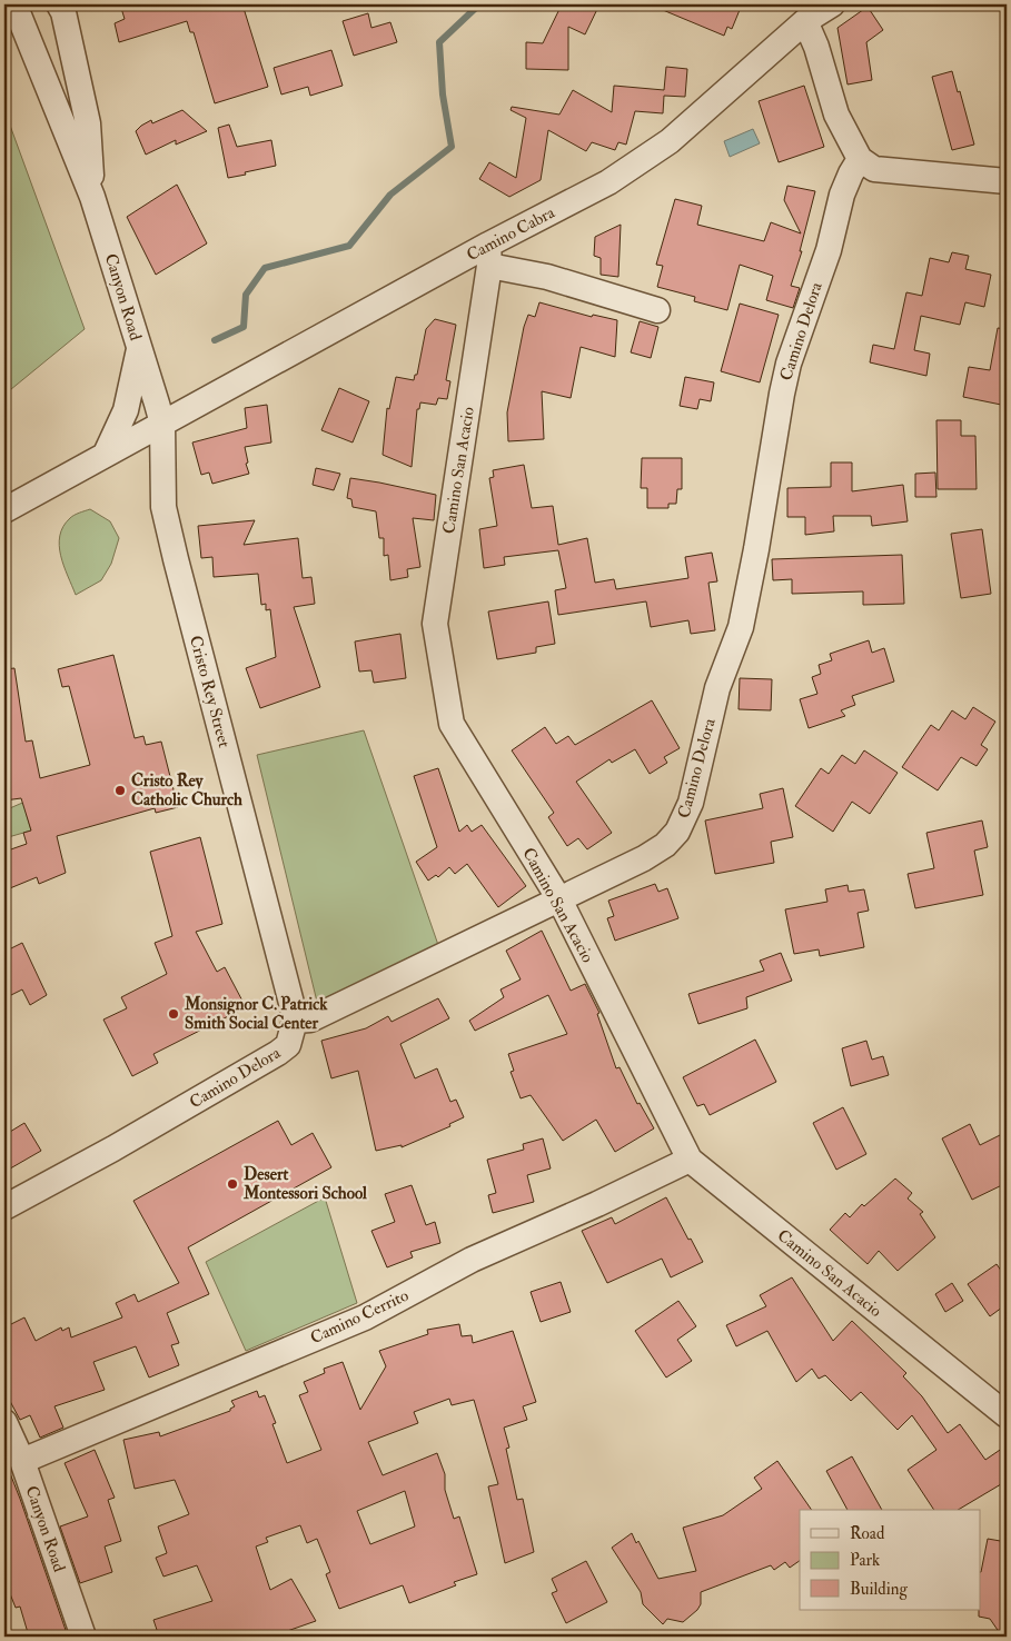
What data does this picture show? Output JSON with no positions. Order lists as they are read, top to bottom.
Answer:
{
  "streets": {
    "street": [
      "Camino Cabra",
      "Canyon Road",
      "Camino Delora",
      "Camino San Acacio",
      "Cristo Rey Street",
      "Camino Cerrito"
    ]
  },
  "crossings": [
    ["Camino Cabra", "Canyon Road"],
    ["Camino Cabra", "Camino San Acacio"],
    ["Camino Cabra", "Cristo Rey Street"],
    ["Canyon Road", "Cristo Rey Street"],
    ["Canyon Road", "Camino Cerrito"],
    ["Camino Delora", "Camino San Acacio"],
    ["Camino Delora", "Cristo Rey Street"],
    ["Camino San Acacio", "Camino Cerrito"]
  ],
  "places": ["Cristo Rey Catholic Church", "Monsignor C. Patrick Smith Social Center", "Desert Montessori School"],
  "legend": ["Road", "Park", "Building"]
}
